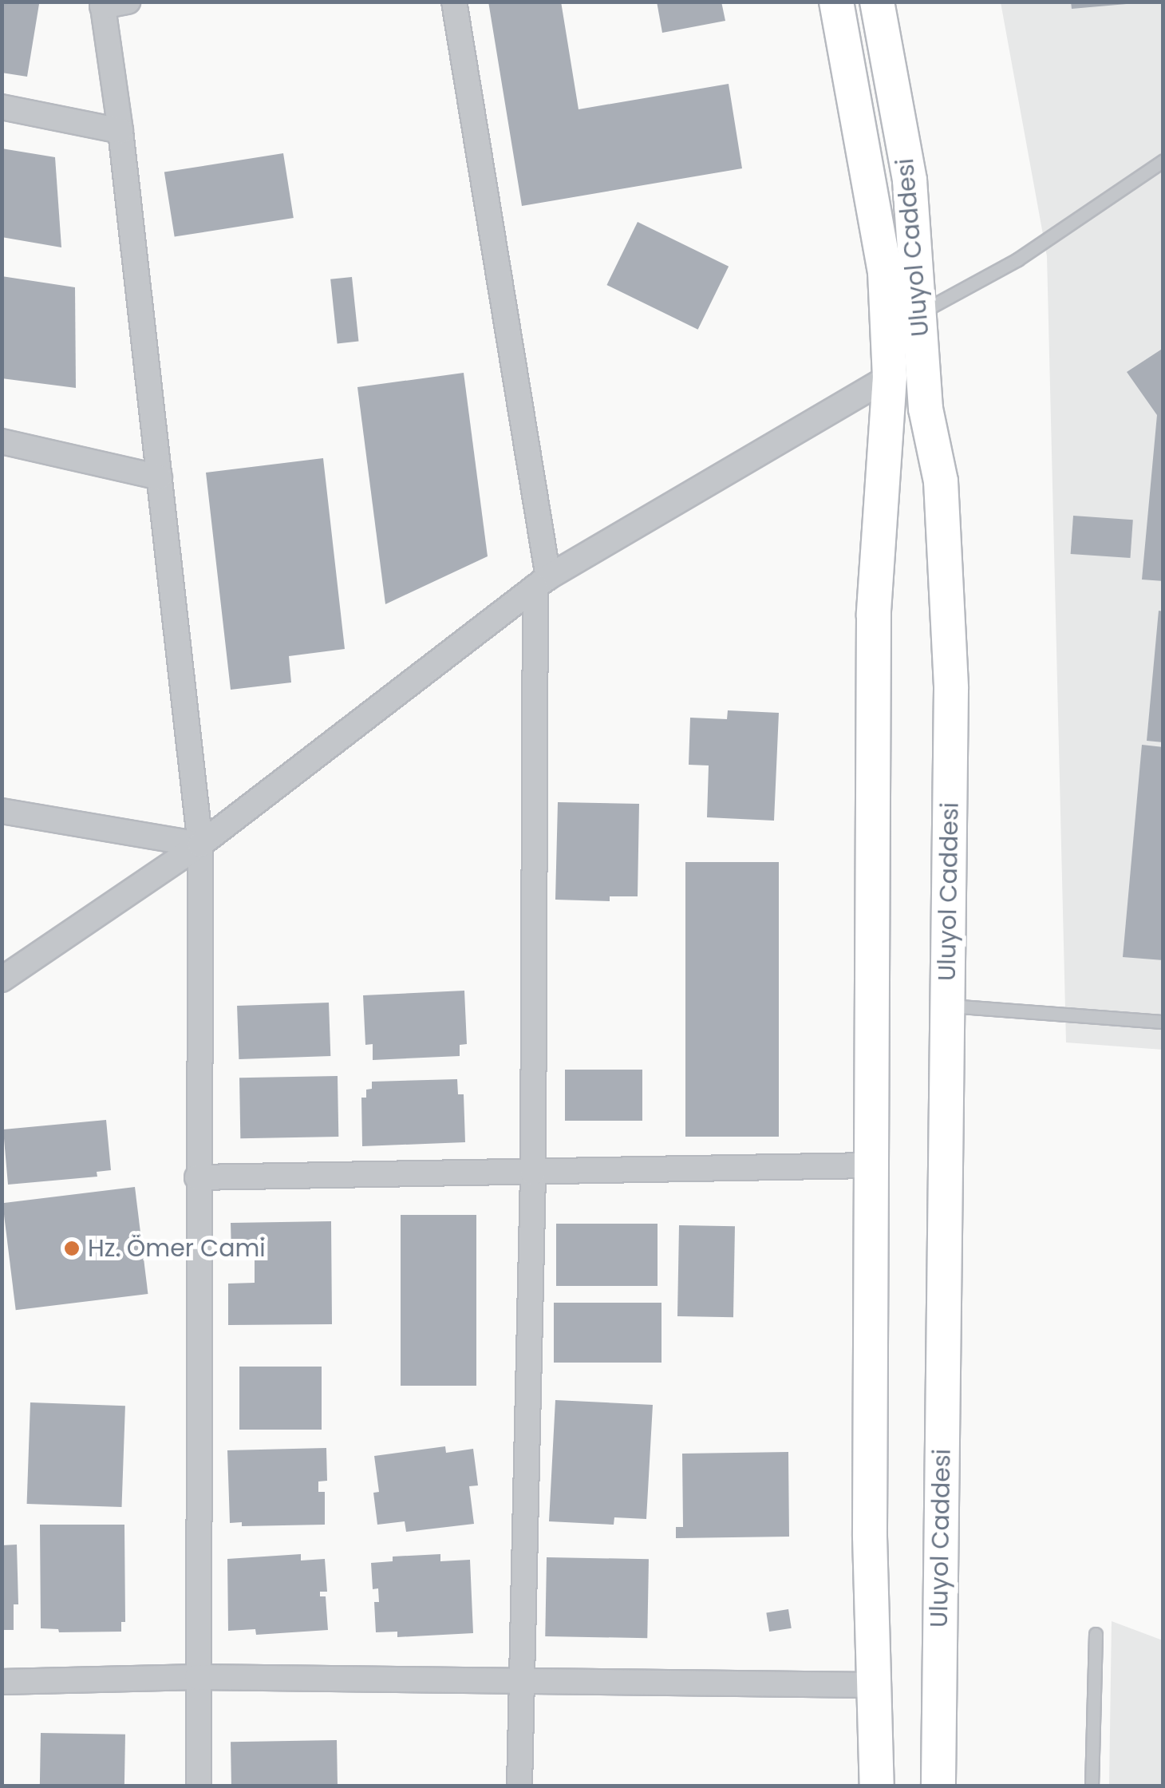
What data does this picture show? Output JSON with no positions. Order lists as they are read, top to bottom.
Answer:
{
  "streets": {
    "main road": ["Uluyol Caddesi"]
  },
  "places": ["Hz. Ömer Cami"]
}
